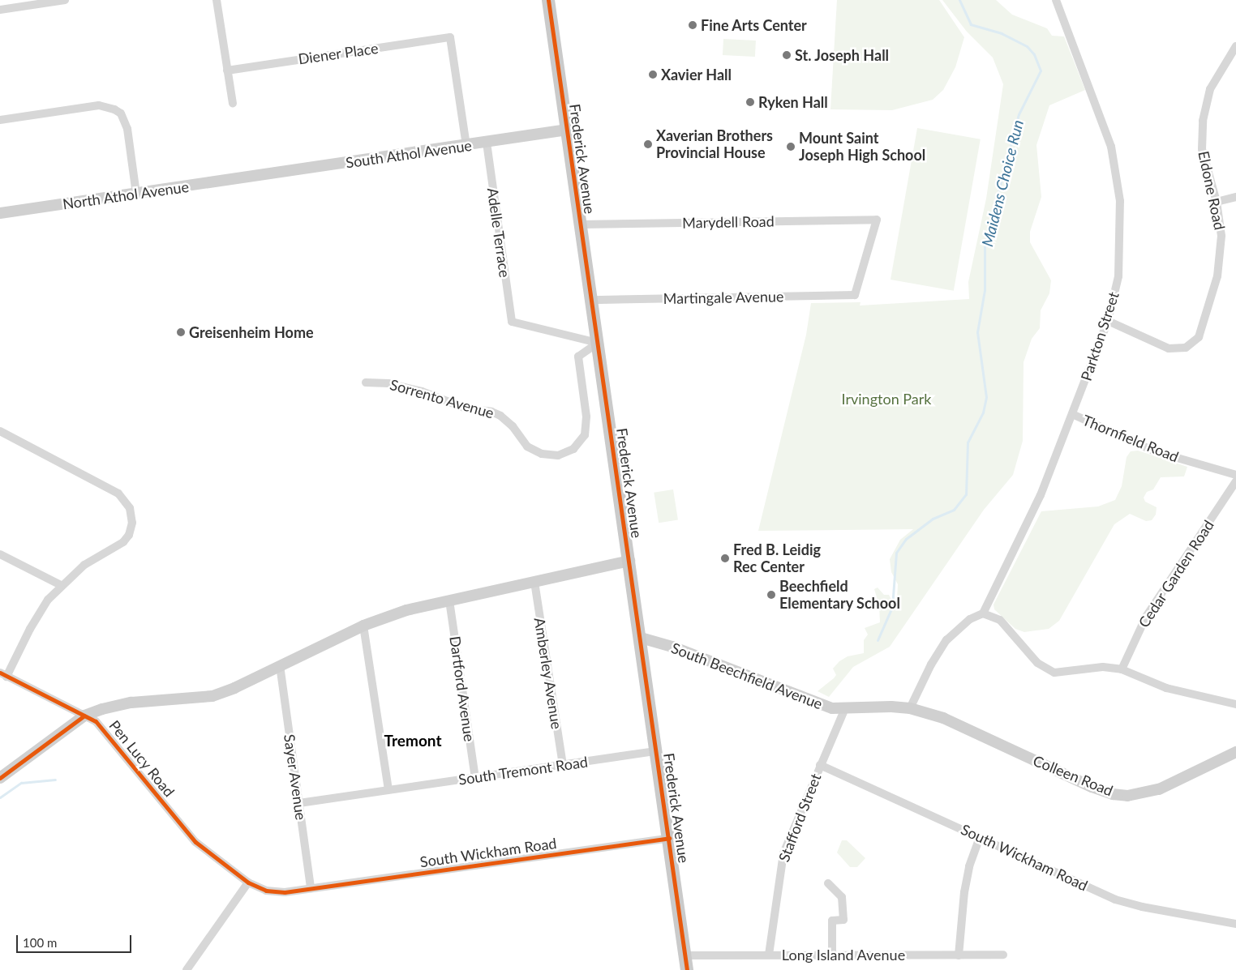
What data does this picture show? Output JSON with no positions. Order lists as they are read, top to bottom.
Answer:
{
  "streets": {
    "main road": ["Frederick Avenue"],
    "street": [
      "Diener Place",
      "South Athol Avenue",
      "Eldone Road",
      "North Athol Avenue",
      "Marydell Road",
      "Adelle Terrace",
      "Martingale Avenue",
      "Parkton Street",
      "Sorrento Avenue",
      "Thornfield Road",
      "Cedar Garden Road",
      "Amberley Avenue",
      "South Beechfield Avenue",
      "Dartford Avenue",
      "Pen Lucy Road",
      "South Tremont Road",
      "Colleen Road",
      "Sayer Avenue",
      "Stafford Street",
      "South Wickham Road",
      "Long Island Avenue"
    ]
  },
  "crossings": [
    ["Diener Place", "South Athol Avenue"],
    ["South Athol Avenue", "Frederick Avenue"],
    ["South Athol Avenue", "North Athol Avenue"],
    ["South Athol Avenue", "Adelle Terrace"],
    ["Frederick Avenue", "Marydell Road"],
    ["Frederick Avenue", "Adelle Terrace"],
    ["Frederick Avenue", "Martingale Avenue"],
    ["Frederick Avenue", "Sorrento Avenue"],
    ["Frederick Avenue", "South Beechfield Avenue"],
    ["Frederick Avenue", "South Tremont Road"],
    ["Frederick Avenue", "South Wickham Road"],
    ["Frederick Avenue", "Long Island Avenue"],
    ["Eldone Road", "Parkton Street"],
    ["Marydell Road", "Martingale Avenue"],
    ["Adelle Terrace", "Sorrento Avenue"],
    ["Parkton Street", "Thornfield Road"],
    ["Amberley Avenue", "South Tremont Road"],
    ["South Beechfield Avenue", "Colleen Road"],
    ["South Beechfield Avenue", "Stafford Street"],
    ["Dartford Avenue", "South Tremont Road"],
    ["Pen Lucy Road", "Sayer Avenue"],
    ["Pen Lucy Road", "South Wickham Road"],
    ["South Tremont Road", "Sayer Avenue"],
    ["Sayer Avenue", "South Wickham Road"],
    ["Stafford Street", "South Wickham Road"],
    ["Stafford Street", "Long Island Avenue"]
  ],
  "districts": ["Tremont"],
  "water": ["Maidens Choice Run"],
  "parks": ["Irvington Park"],
  "places": [
    "Fine Arts Center",
    "St. Joseph Hall",
    "Xavier Hall",
    "Ryken Hall",
    "Xaverian Brothers Provincial House",
    "Mount Saint Joseph High School",
    "Greisenheim Home",
    "Fred B. Leidig Rec Center",
    "Beechfield Elementary School"
  ],
  "scale_bar": "100 m"
}
